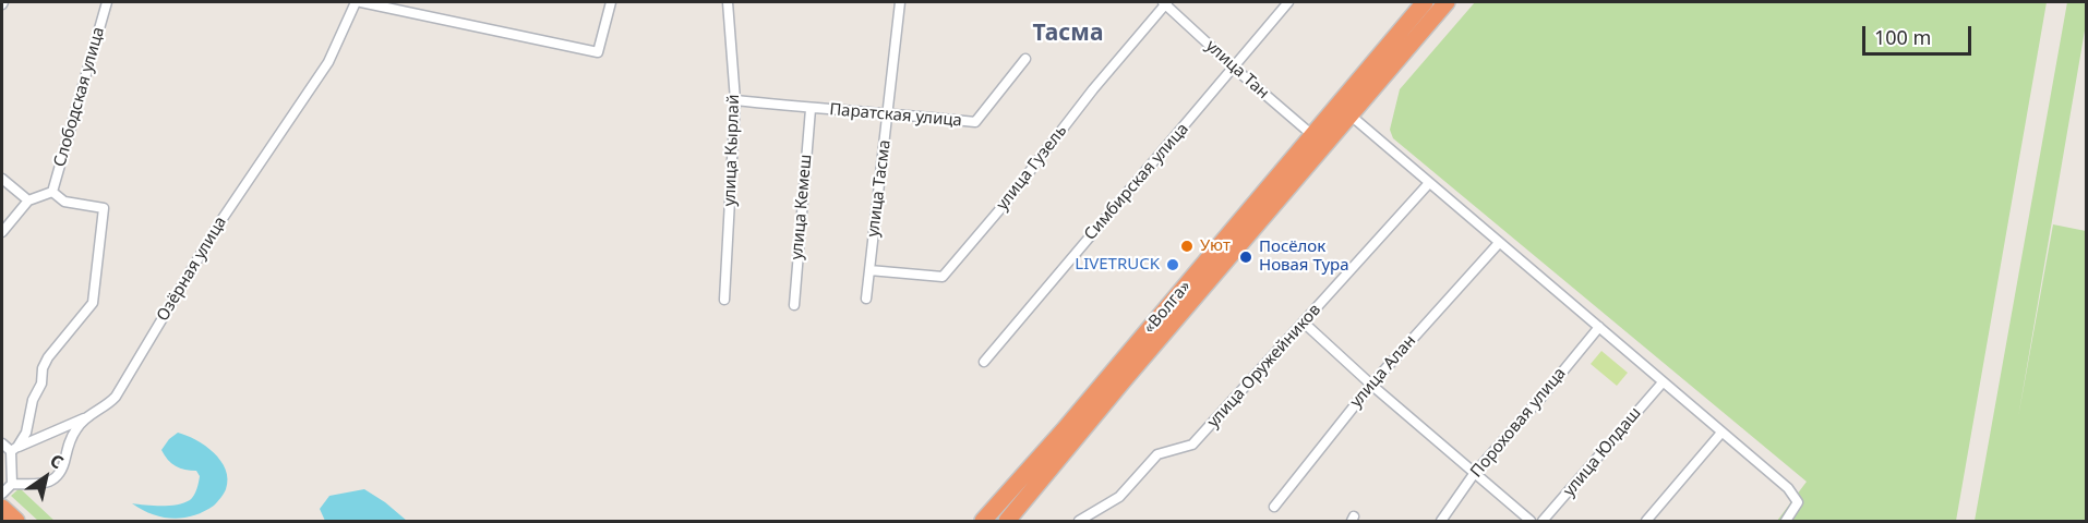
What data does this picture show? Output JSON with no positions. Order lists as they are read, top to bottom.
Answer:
{
  "streets": {
    "highway": ["«Волга»"],
    "street": [
      "улица Тан",
      "Слободская улица",
      "Паратская улица",
      "улица Кырлай",
      "улица Гузель",
      "Симбирская улица",
      "улица Тасма",
      "улица Кемеш",
      "Озёрная улица",
      "улица Оружейников",
      "улица Алан",
      "Пороховая улица",
      "улица Юлдаш"
    ]
  },
  "crossings": [
    ["улица Тан", "улица Гузель"],
    ["улица Тан", "Симбирская улица"],
    ["улица Тан", "«Волга»"],
    ["Паратская улица", "улица Кырлай"],
    ["Паратская улица", "улица Тасма"],
    ["Паратская улица", "улица Кемеш"],
    ["улица Гузель", "улица Тасма"]
  ],
  "districts": ["Тасма"],
  "places": ["Уют", "Посёлок Новая Тура", "LIVETRUCK"],
  "scale_bar": "100 m",
  "north": "top right"
}
